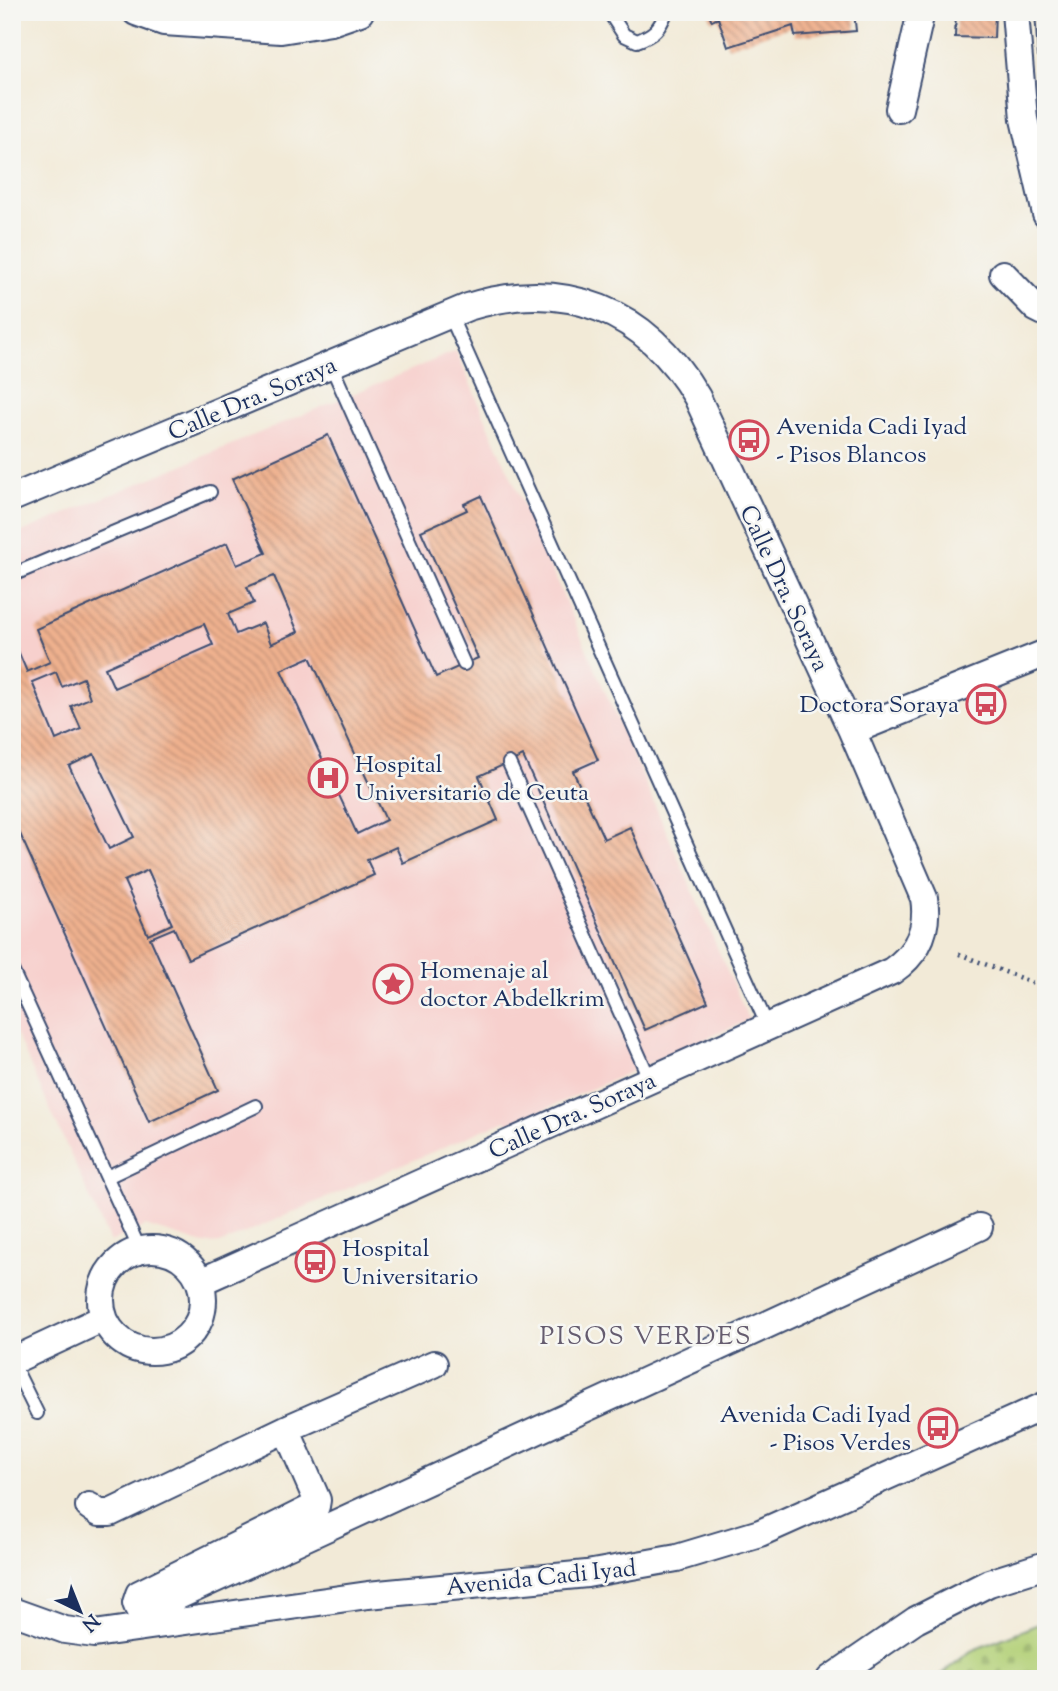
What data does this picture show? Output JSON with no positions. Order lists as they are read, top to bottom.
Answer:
{
  "streets": {
    "street": ["Calle Dra. Soraya", "Avenida Cadi Iyad"]
  },
  "districts": ["PISOS VERDES"],
  "places": {
    "bus stop": [
      "Avenida Cadi Iyad - Pisos Blancos",
      "Doctora Soraya",
      "Hospital Universitario",
      "Avenida Cadi Iyad - Pisos Verdes"
    ],
    "hospital": ["Hospital Universitario de Ceuta"],
    "place": ["Homenaje al doctor Abdelkrim"]
  },
  "north": "bottom right"
}
